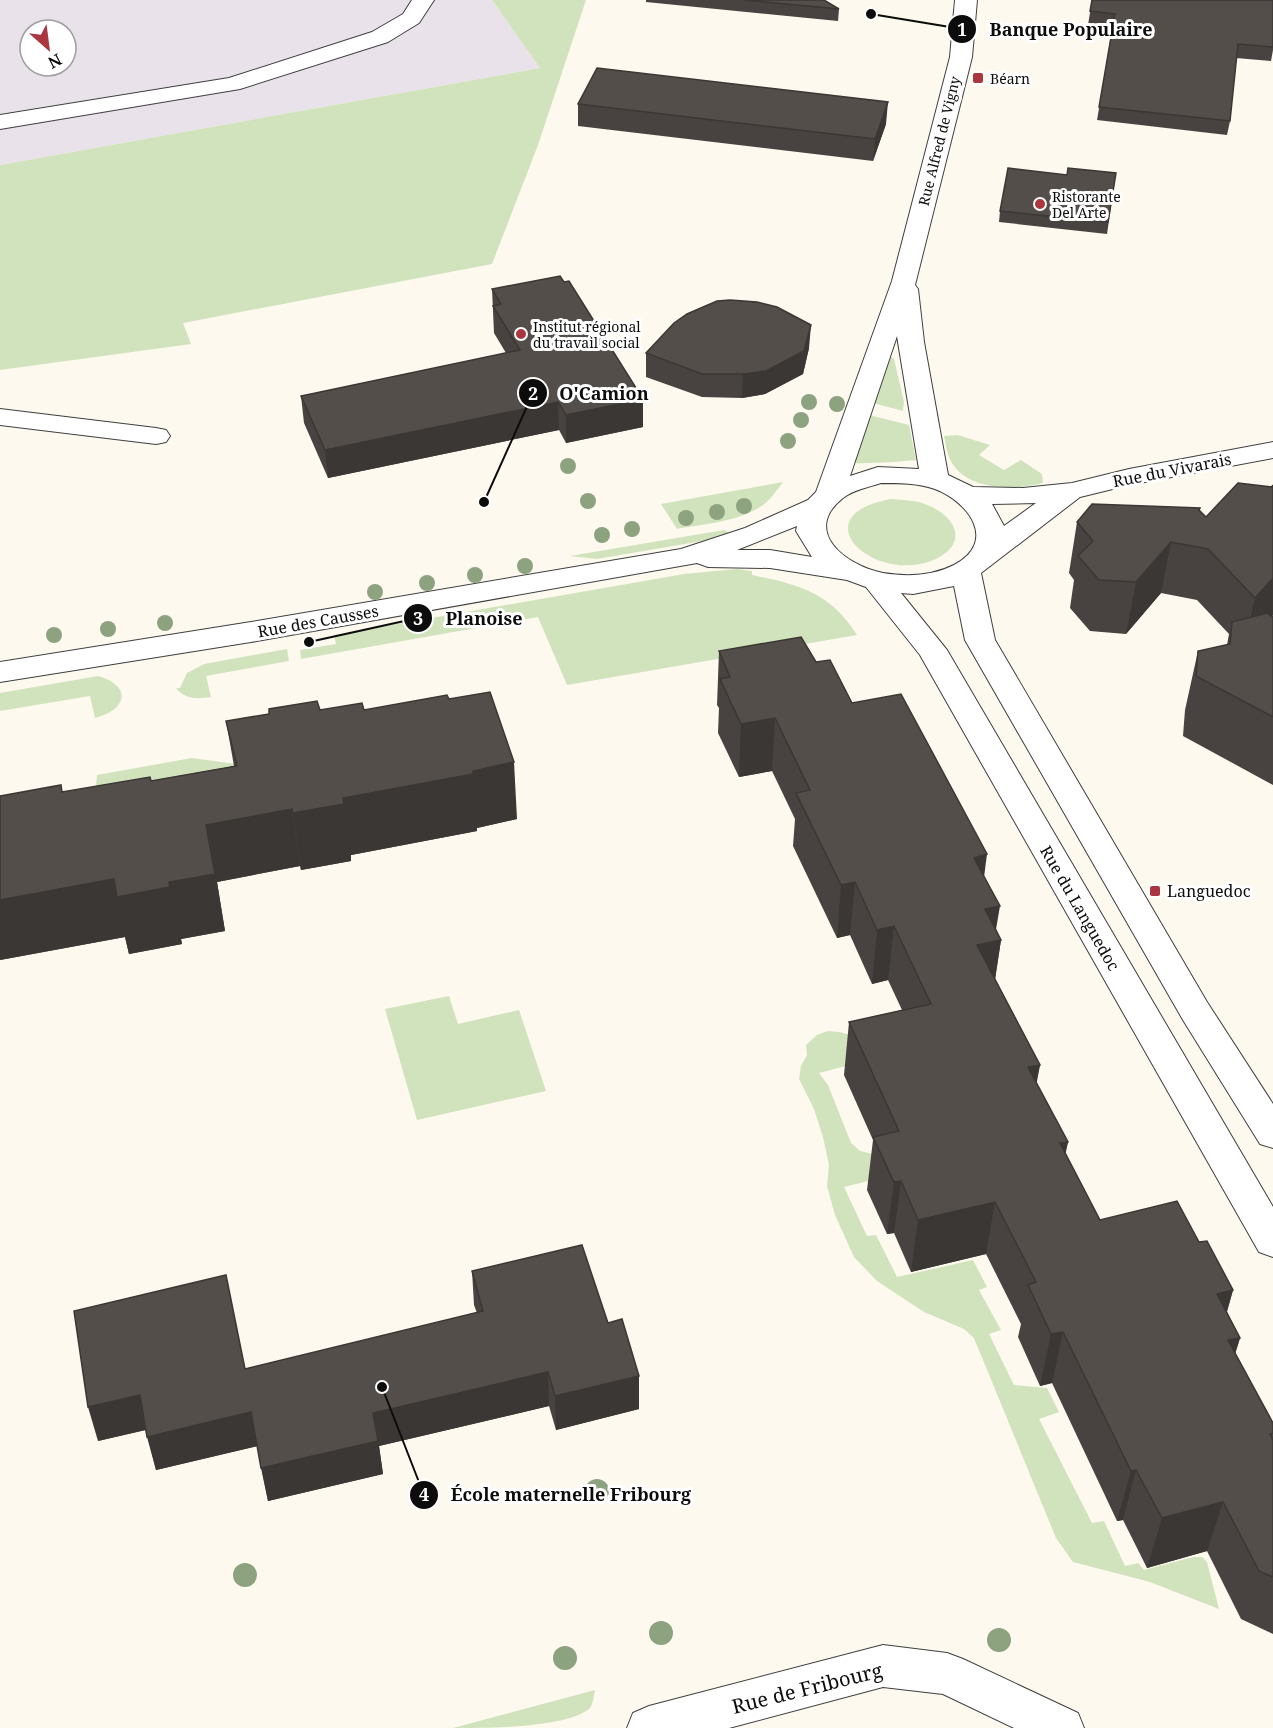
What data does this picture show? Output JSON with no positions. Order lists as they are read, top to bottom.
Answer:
{
  "streets": {
    "street": [
      "Rue Alfred de Vigny",
      "Rue du Vivarais",
      "Rue des Causses",
      "Rue du Languedoc",
      "Rue de Fribourg"
    ]
  },
  "crossings": [
    ["Rue Alfred de Vigny", "Rue du Vivarais"],
    ["Rue Alfred de Vigny", "Rue des Causses"],
    ["Rue Alfred de Vigny", "Rue du Languedoc"],
    ["Rue du Vivarais", "Rue des Causses"],
    ["Rue du Vivarais", "Rue du Languedoc"],
    ["Rue des Causses", "Rue du Languedoc"]
  ],
  "places": {
    "other": [
      "Banque Populaire",
      "Ristorante Del Arte",
      "Institut régional du travail social",
      "O'Camion",
      "Planoise",
      "École maternelle Fribourg"
    ],
    "transit": ["Béarn", "Languedoc"]
  },
  "north": "bottom right"
}
